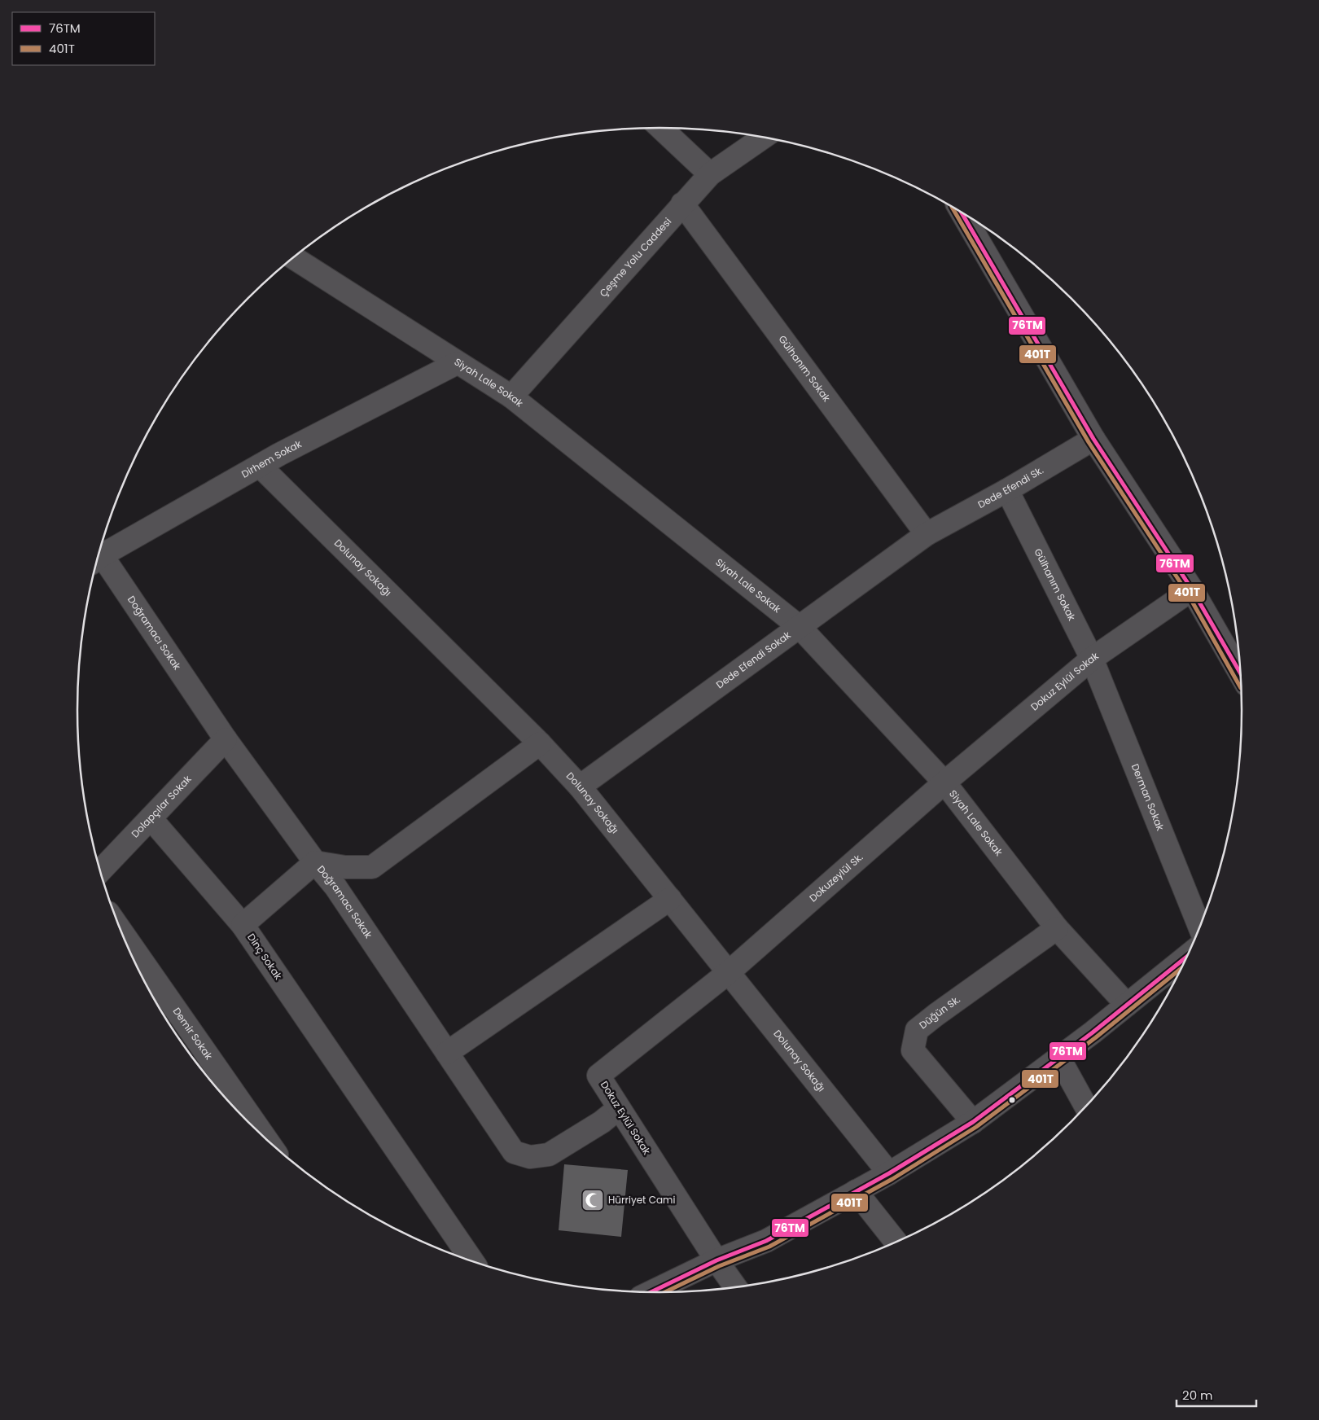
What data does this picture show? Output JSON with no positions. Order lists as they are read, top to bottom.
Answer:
{
  "streets": {
    "street": [
      "Çeşme Yolu Caddesi",
      "Gülhanım Sokak",
      "Siyah Lale Sokak",
      "Dirhem Sokak",
      "Dede Efendi Sk.",
      "Dolunay Sokağı",
      "Doğramacı Sokak",
      "Dede Efendi Sokak",
      "Dokuz Eylül Sokak",
      "Derman Sokak",
      "Dolapçılar Sokak",
      "Dokuzeylül Sk.",
      "Dinç Sokak",
      "Düğün Sk.",
      "Demir Sokak"
    ]
  },
  "crossings": [
    ["Çeşme Yolu Caddesi", "Gülhanım Sokak"],
    ["Çeşme Yolu Caddesi", "Siyah Lale Sokak"],
    ["Gülhanım Sokak", "Dede Efendi Sk."],
    ["Gülhanım Sokak", "Dede Efendi Sokak"],
    ["Gülhanım Sokak", "Dokuz Eylül Sokak"],
    ["Gülhanım Sokak", "Derman Sokak"],
    ["Siyah Lale Sokak", "Dirhem Sokak"],
    ["Siyah Lale Sokak", "Dede Efendi Sokak"],
    ["Siyah Lale Sokak", "Dokuz Eylül Sokak"],
    ["Siyah Lale Sokak", "Dokuzeylül Sk."],
    ["Siyah Lale Sokak", "Düğün Sk."],
    ["Dirhem Sokak", "Dolunay Sokağı"],
    ["Dede Efendi Sk.", "Dede Efendi Sokak"],
    ["Dolunay Sokağı", "Dede Efendi Sokak"],
    ["Dolunay Sokağı", "Dokuz Eylül Sokak"],
    ["Dolunay Sokağı", "Dokuzeylül Sk."],
    ["Doğramacı Sokak", "Dokuz Eylül Sokak"],
    ["Doğramacı Sokak", "Dolapçılar Sokak"],
    ["Doğramacı Sokak", "Dinç Sokak"],
    ["Dokuz Eylül Sokak", "Derman Sokak"],
    ["Dokuz Eylül Sokak", "Dokuzeylül Sk."]
  ],
  "places": {
    "mosque": ["Hürriyet Cami"]
  },
  "lines": ["transit line 401T", "transit line 76TM"],
  "legend": ["76TM", "401T"],
  "scale_bar": "20 m"
}
